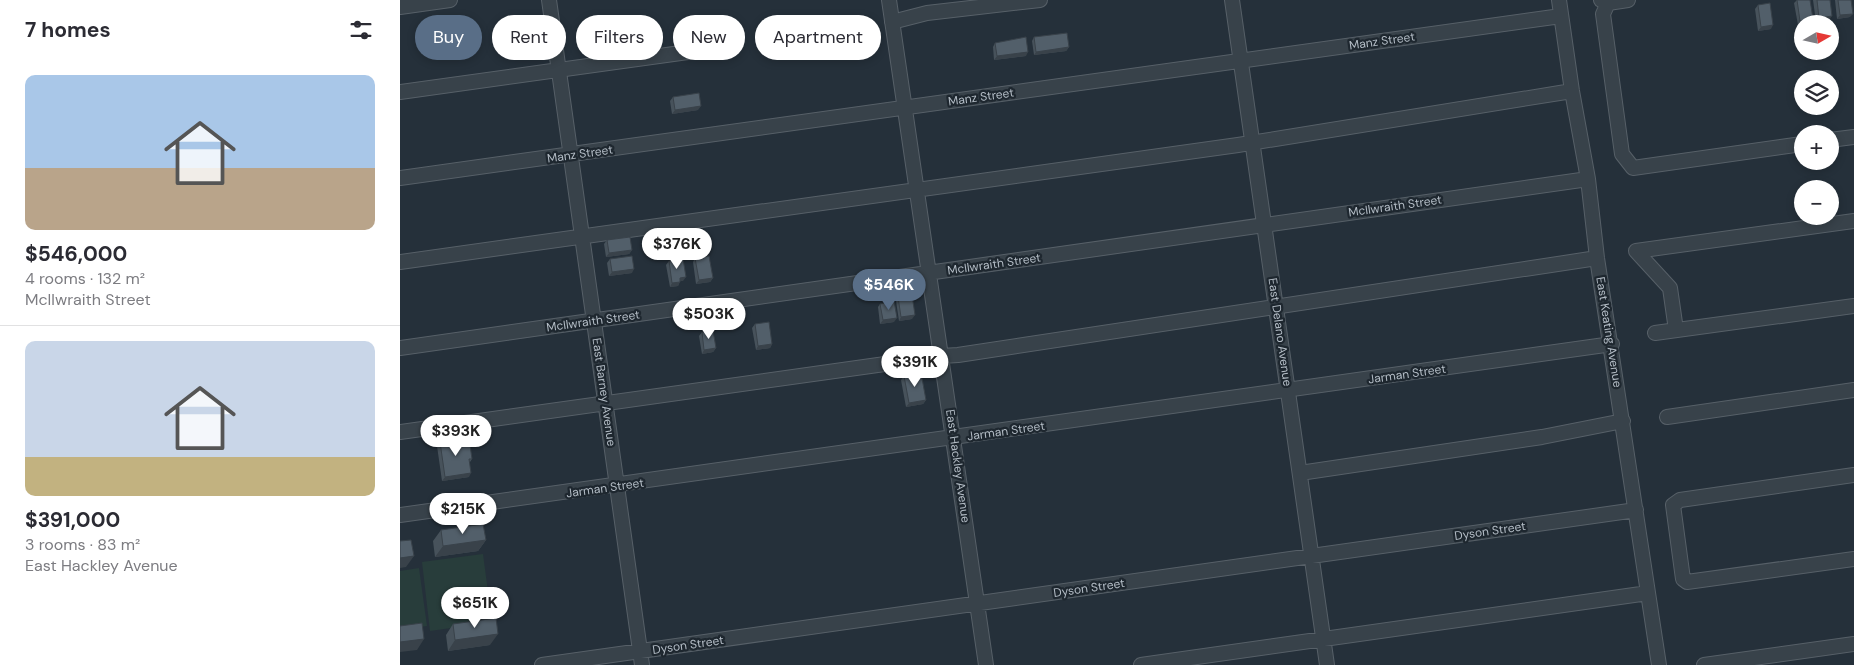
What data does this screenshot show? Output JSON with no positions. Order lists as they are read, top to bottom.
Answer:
{
  "streets": {
    "street": [
      "Manz Street",
      "McIlwraith Street",
      "East Delano Avenue",
      "East Keating Avenue",
      "Jarman Street",
      "East Barney Avenue",
      "East Hackley Avenue",
      "Dyson Street"
    ]
  },
  "crossings": [
    ["Manz Street", "East Delano Avenue"],
    ["Manz Street", "East Keating Avenue"],
    ["Manz Street", "East Barney Avenue"],
    ["Manz Street", "East Hackley Avenue"],
    ["McIlwraith Street", "East Delano Avenue"],
    ["McIlwraith Street", "East Keating Avenue"],
    ["McIlwraith Street", "East Barney Avenue"],
    ["McIlwraith Street", "East Hackley Avenue"],
    ["East Delano Avenue", "Jarman Street"],
    ["East Delano Avenue", "Dyson Street"],
    ["East Keating Avenue", "Jarman Street"],
    ["East Keating Avenue", "Dyson Street"],
    ["Jarman Street", "East Barney Avenue"],
    ["Jarman Street", "East Hackley Avenue"],
    ["East Barney Avenue", "Dyson Street"],
    ["East Hackley Avenue", "Dyson Street"]
  ],
  "north": "right",
  "page": {
    "heading": "7 homes",
    "map_buttons": ["+", "−"],
    "chip": [
      "Buy",
      "Rent",
      "Filters",
      "New",
      "Apartment"
    ],
    "list": [
      {
        "name": "$546,000",
        "note": "4 rooms · 132 m² · McIlwraith Street"
      },
      {
        "name": "$391,000",
        "note": "3 rooms · 83 m² · East Hackley Avenue"
      }
    ],
    "price": [
      "$376K",
      "$546K",
      "$503K",
      "$391K",
      "$393K",
      "$215K",
      "$651K"
    ]
  }
}
